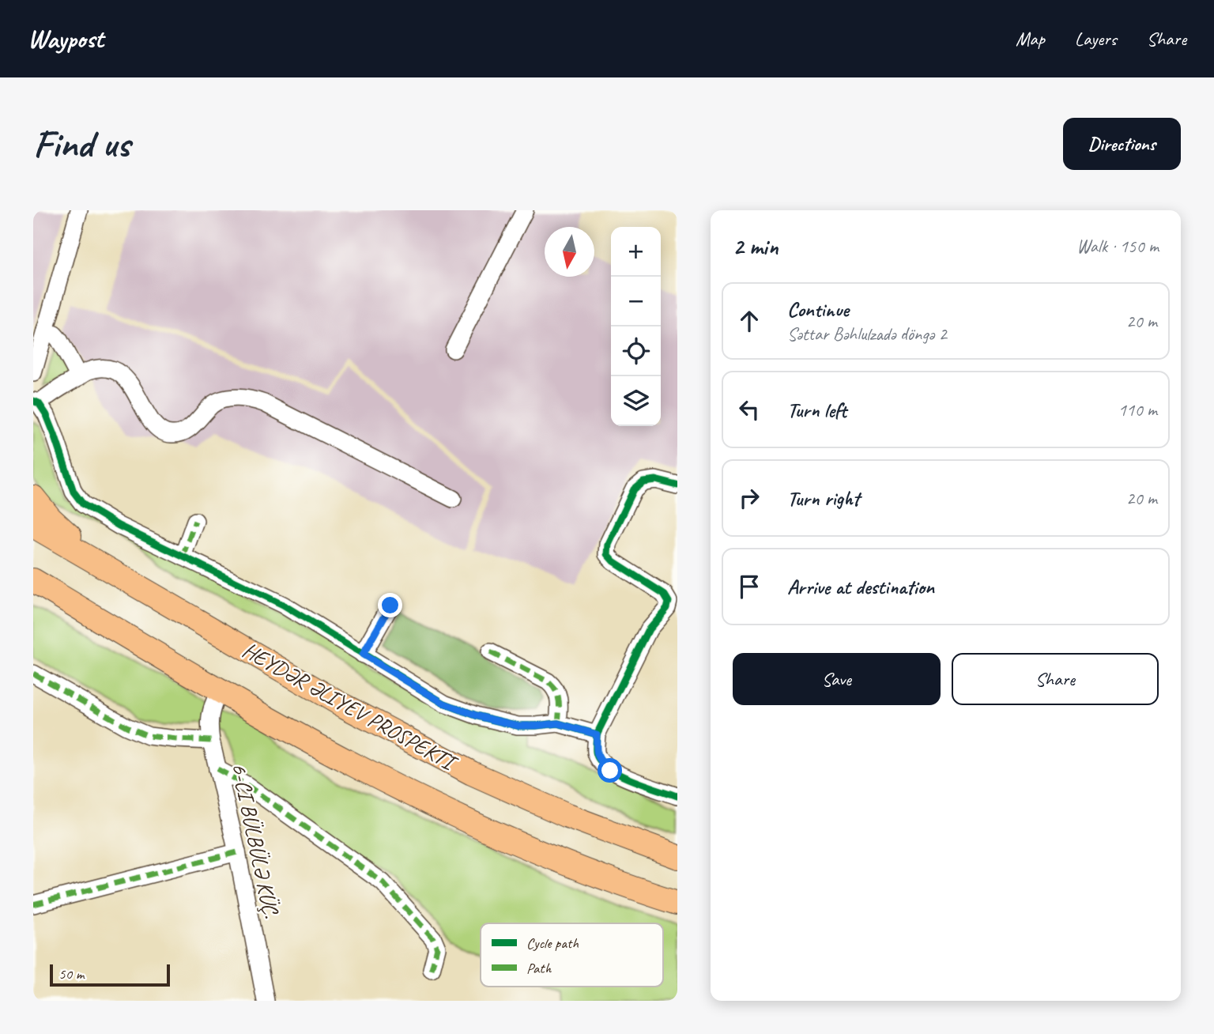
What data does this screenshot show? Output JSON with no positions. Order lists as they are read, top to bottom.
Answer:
{
  "streets": {
    "highway": ["HEYDƏR ƏLIYEV PROSPEKTI"]
  },
  "legend": ["Cycle path", "Path"],
  "scale_bar": "50 m",
  "north": "bottom",
  "page": {
    "header": "Waypost",
    "nav": ["Map", "Layers", "Share"],
    "buttons": [
      "Directions",
      ["Save", "Share"]
    ],
    "title": "Find us",
    "heading": ["2 min", "Walk · 150 m"],
    "map_buttons": ["+", "−"],
    "list": [
      ["Continue", "Səttar Bəhlulzadə döngə 2", "20 m"],
      ["Turn left", "110 m"],
      ["Turn right", "20 m"],
      "Arrive at destination"
    ],
    "scale": "50 m"
  }
}
